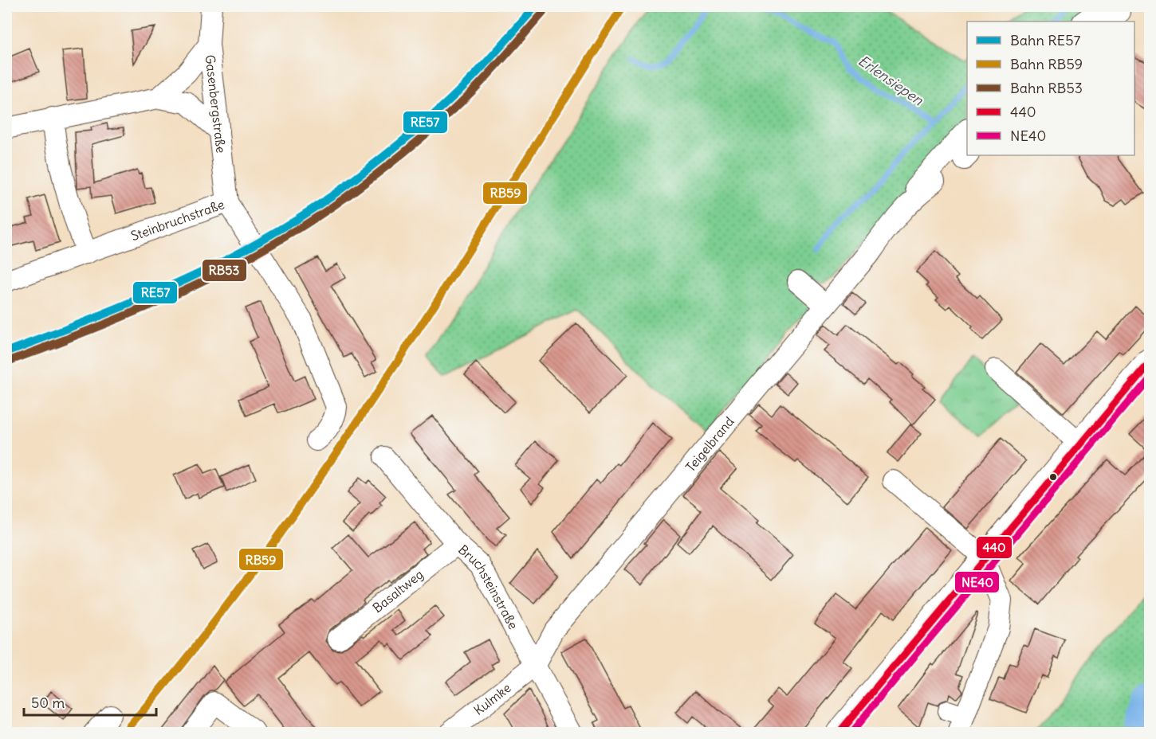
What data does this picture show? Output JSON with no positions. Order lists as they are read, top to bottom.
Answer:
{
  "streets": {
    "street": [
      "Gasenbergstraße",
      "Steinbruchstraße",
      "Teigelbrand",
      "Bruchsteinstraße",
      "Basaltweg",
      "Kulmke"
    ]
  },
  "crossings": [
    ["Gasenbergstraße", "Steinbruchstraße"],
    ["Teigelbrand", "Bruchsteinstraße"],
    ["Teigelbrand", "Kulmke"],
    ["Bruchsteinstraße", "Basaltweg"],
    ["Bruchsteinstraße", "Kulmke"]
  ],
  "water": ["Erlensiepen"],
  "lines": [
    "rail line RE57",
    "rail line RB59",
    "rail line RB53",
    "transit line 440",
    "transit line NE40"
  ],
  "legend": [
    "Bahn RE57",
    "Bahn RB59",
    "Bahn RB53",
    "440",
    "NE40"
  ],
  "scale_bar": "50 m"
}
